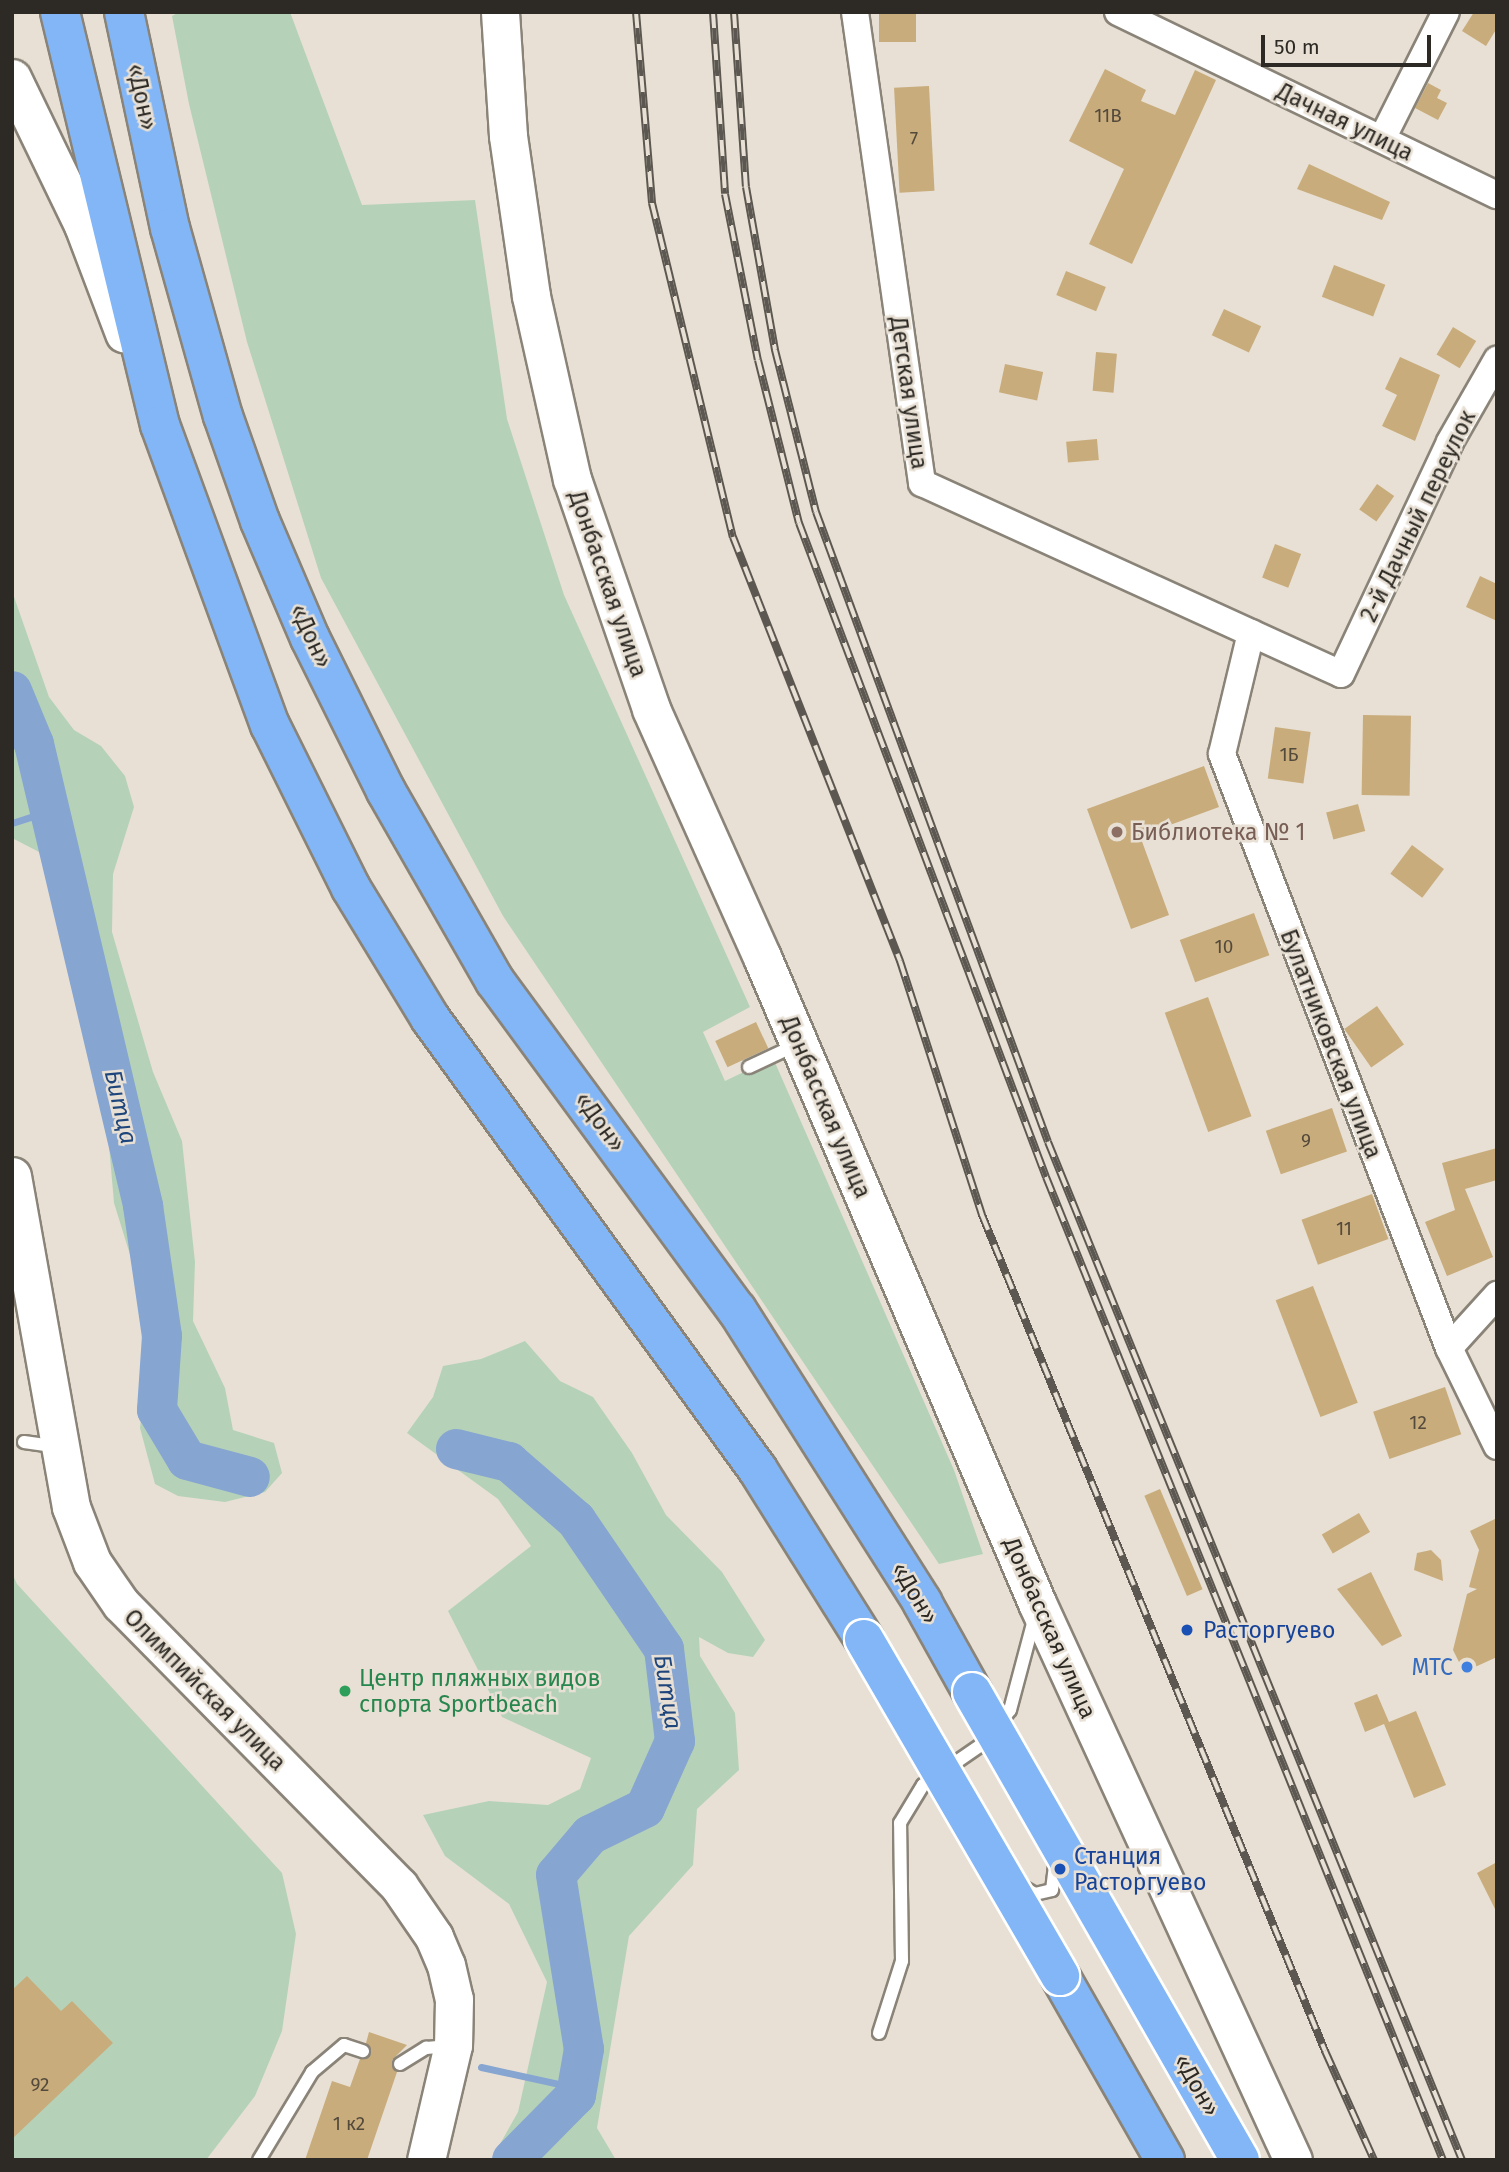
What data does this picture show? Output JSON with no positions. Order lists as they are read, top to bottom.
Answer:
{
  "streets": {
    "highway": ["«Дон»"],
    "street": [
      "Дачная улица",
      "Детская улица",
      "2-й Дачный переулок",
      "Донбасская улица",
      "Булатниковская улица",
      "Олимпийская улица"
    ]
  },
  "crossings": [
    ["Детская улица", "2-й Дачный переулок"],
    ["Детская улица", "Булатниковская улица"]
  ],
  "water": ["Битца"],
  "places": [
    "Библиотека № 1",
    "Расторгуево",
    "МТС",
    "Центр пляжных видов спорта Sportbeach",
    "Станция Расторгуево"
  ],
  "house_numbers": [
    "11В",
    "7",
    "1Б",
    "10",
    "9",
    "11",
    "12",
    "92",
    "1 к2"
  ],
  "scale_bar": "50 m"
}
